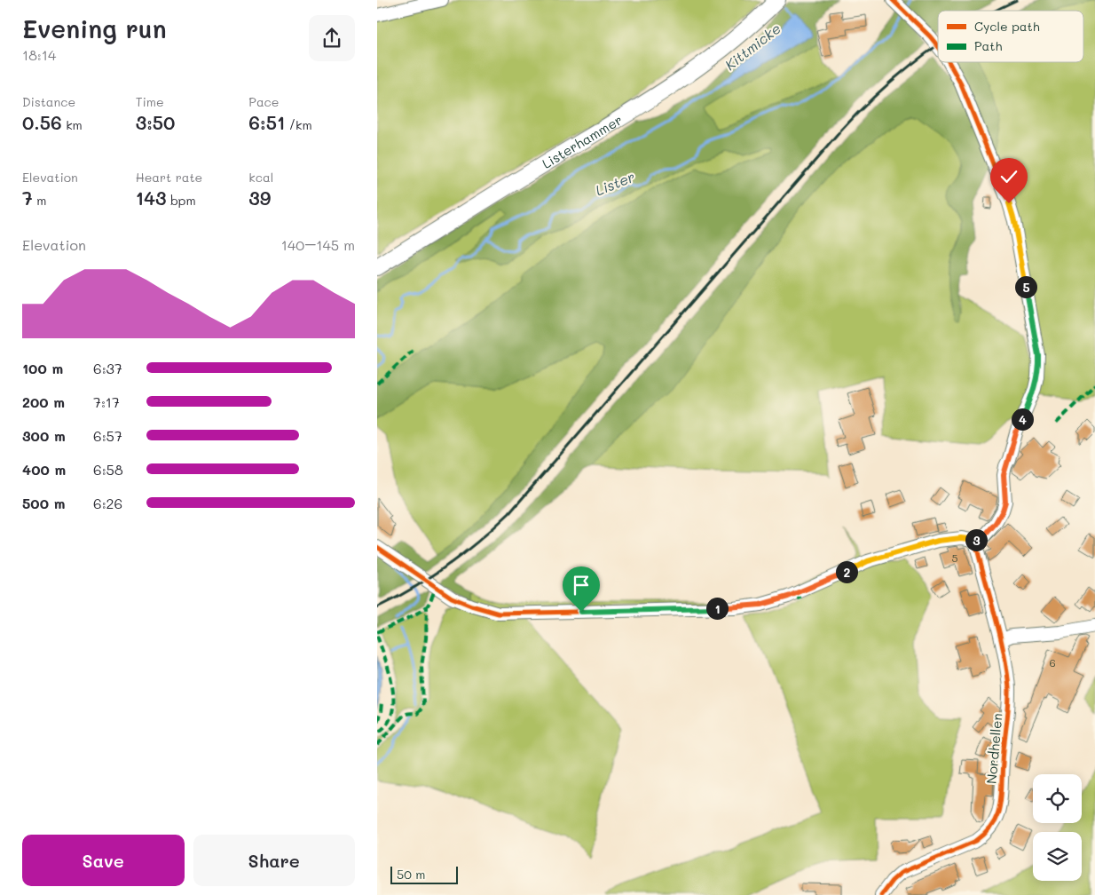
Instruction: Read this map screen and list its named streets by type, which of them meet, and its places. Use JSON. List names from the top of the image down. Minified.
{"streets":{"main road":["Listerhammer"],"street":["Nordhellen"]},"water":["Kittmicke","Lister"],"house_numbers":["5","6"],"legend":["Cycle path","Path"],"scale_bar":"50 m","page":{"heading":["Evening run","18:14"],"stats":[["Distance","0.56 km"],["Time","3:50"],["Pace","6:51 /km"],["Elevation","7 m"],["Heart rate","143 bpm"],["kcal","39"]],"chart":["Elevation","140–145 m"],"pins":["5","4","3","2","1"],"list":[{"name":"100 m","note":"6:37"},{"name":"200 m","note":"7:17"},{"name":"300 m","note":"6:57"},{"name":"400 m","note":"6:58"},{"name":"500 m","note":"6:26"}],"buttons":["Save","Share"],"scale":"50 m"}}
